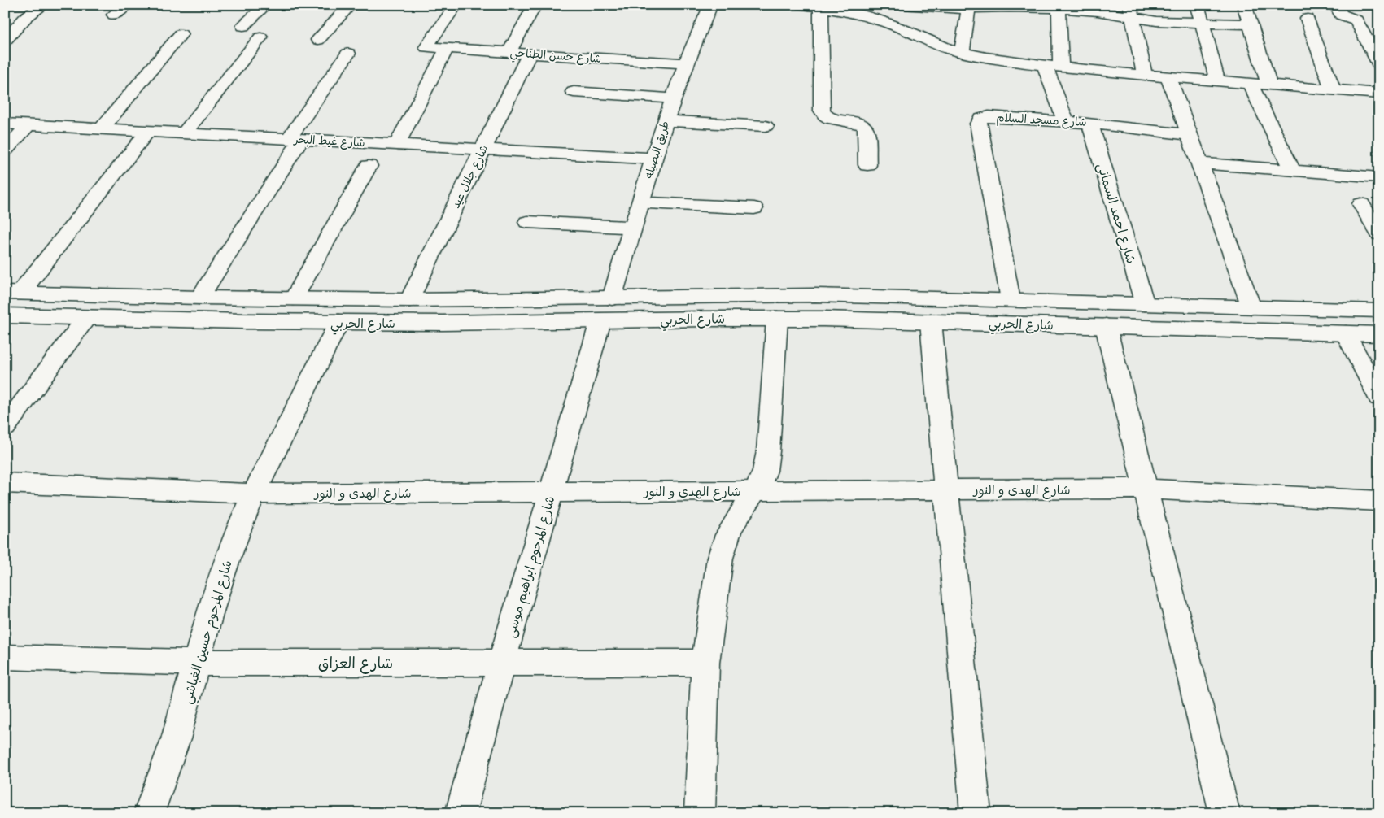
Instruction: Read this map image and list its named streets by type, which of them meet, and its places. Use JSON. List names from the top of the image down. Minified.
{"streets":{"street":["شارع حسن الطناحي","شارع مسجد السلام","شارع غيط البحر","طريق البصيله","شارع جلال عيد","شارع احمد السمانى","شارع الحربي","شارع الهدى و النور","شارع المرحوم ابراهيم موسى","شارع المرحوم حسين الغباشي","شارع العزاق"]},"crossings":[["شارع حسن الطناحي","طريق البصيله"],["شارع حسن الطناحي","شارع جلال عيد"],["شارع مسجد السلام","شارع احمد السمانى"],["شارع مسجد السلام","شارع الحربي"],["شارع غيط البحر","طريق البصيله"],["شارع غيط البحر","شارع جلال عيد"],["طريق البصيله","شارع الحربي"],["شارع جلال عيد","شارع الحربي"],["شارع احمد السمانى","شارع الحربي"],["شارع الحربي","شارع المرحوم ابراهيم موسى"],["شارع الحربي","شارع المرحوم حسين الغباشي"],["شارع الهدى و النور","شارع المرحوم ابراهيم موسى"],["شارع الهدى و النور","شارع المرحوم حسين الغباشي"],["شارع المرحوم ابراهيم موسى","شارع العزاق"],["شارع المرحوم حسين الغباشي","شارع العزاق"]]}
